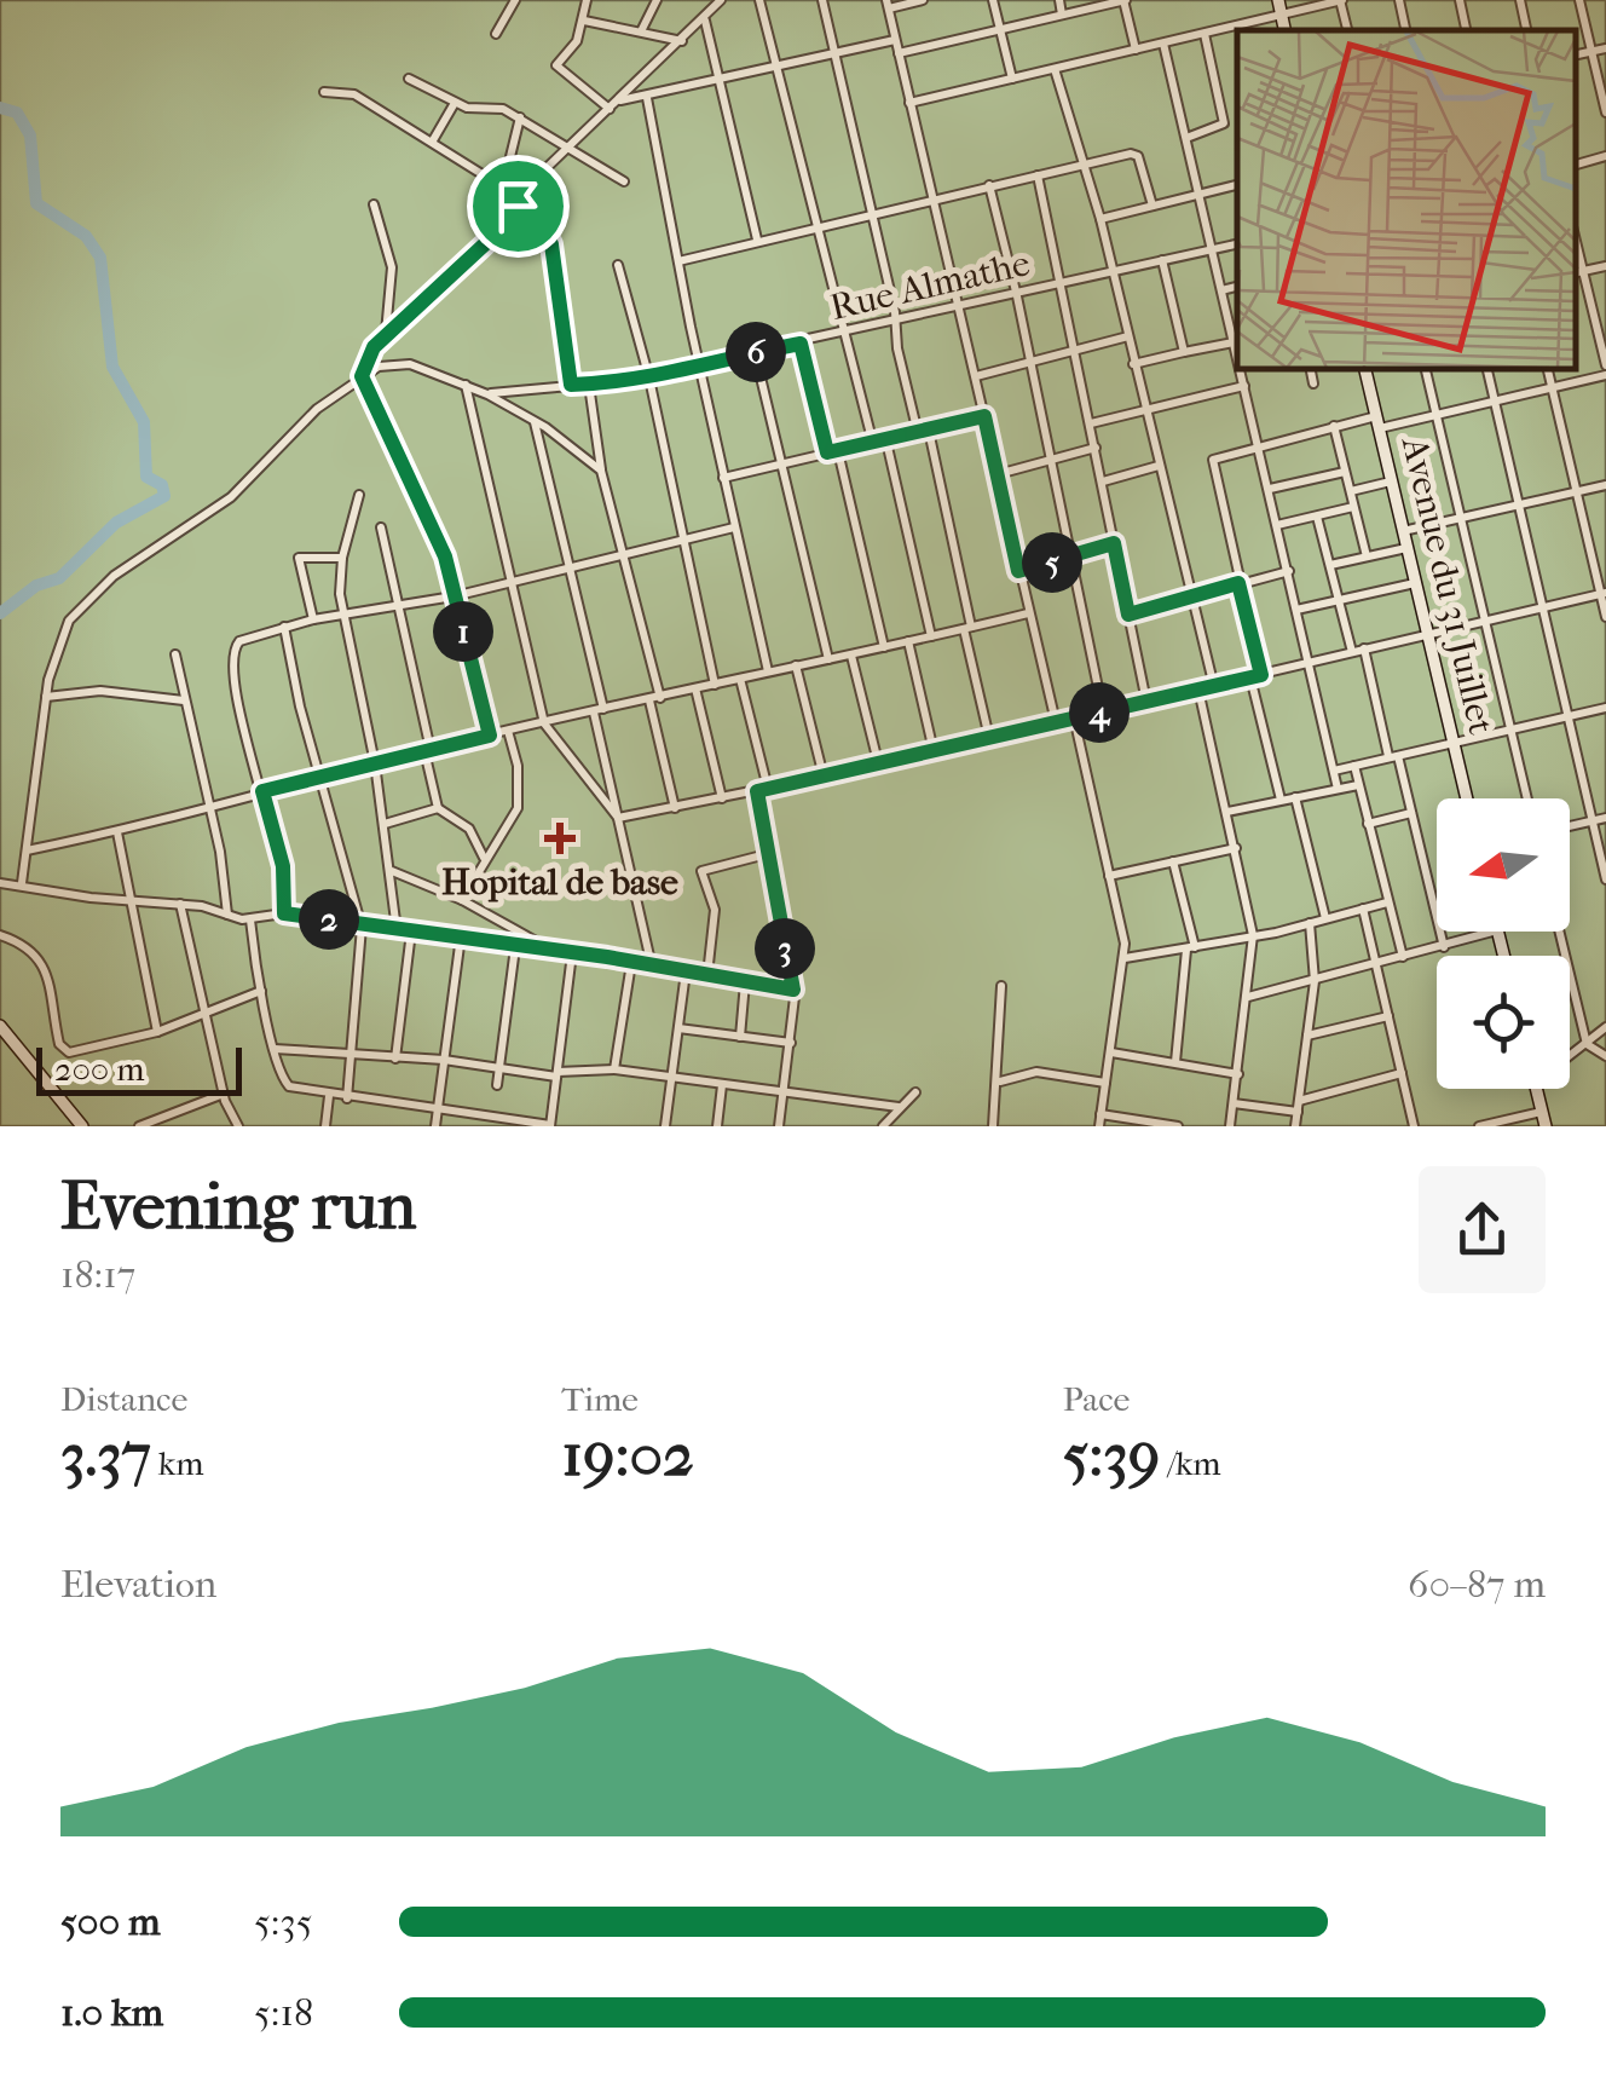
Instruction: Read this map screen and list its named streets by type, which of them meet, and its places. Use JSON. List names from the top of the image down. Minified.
{"streets":{"street":["Rue Almathe","Avenue du 31 Juillet"]},"places":{"health":["Hopital de base"]},"scale_bar":"200 m","north":"left","page":{"pins":["6","5","1","4","2","3"],"scale":"200 m","heading":["Evening run","18:17"],"stats":[["Distance","3.37 km"],["Time","19:02"],["Pace","5:39 /km"]],"chart":["Elevation","60–87 m"],"list":[{"name":"500 m","note":"5:35"},{"name":"1.0 km","note":"5:18"}]}}
